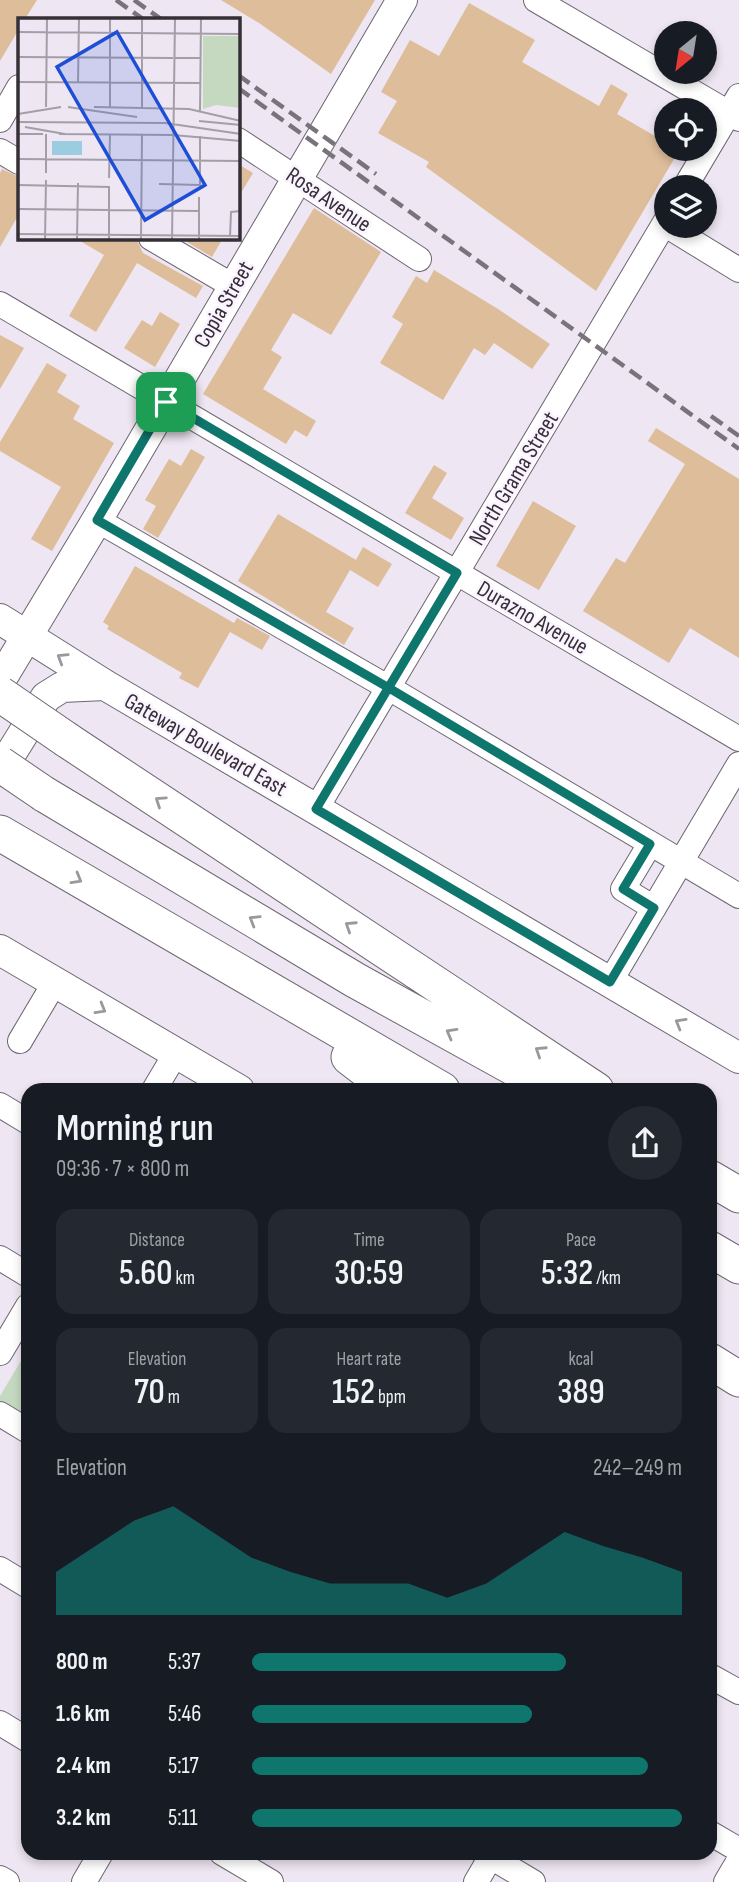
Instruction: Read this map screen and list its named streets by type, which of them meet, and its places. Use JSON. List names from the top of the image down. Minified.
{"streets":{"main road":["Copia Street","Gateway Boulevard East"],"street":["Rosa Avenue","North Grama Street","Durazno Avenue"]},"crossings":[["Rosa Avenue","Copia Street"],["Copia Street","Durazno Avenue"],["Copia Street","Gateway Boulevard East"],["North Grama Street","Durazno Avenue"],["North Grama Street","Gateway Boulevard East"]],"north":"bottom left","page":{"heading":["Morning run","09:36 · 7 × 800 m"],"stats":[["Distance","5.60 km"],["Time","30:59"],["Pace","5:32 /km"],["Elevation","70 m"],["Heart rate","152 bpm"],["kcal","389"]],"chart":["Elevation","242–249 m"],"list":[{"name":"800 m","note":"5:37"},{"name":"1.6 km","note":"5:46"},{"name":"2.4 km","note":"5:17"},{"name":"3.2 km","note":"5:11"}]}}
